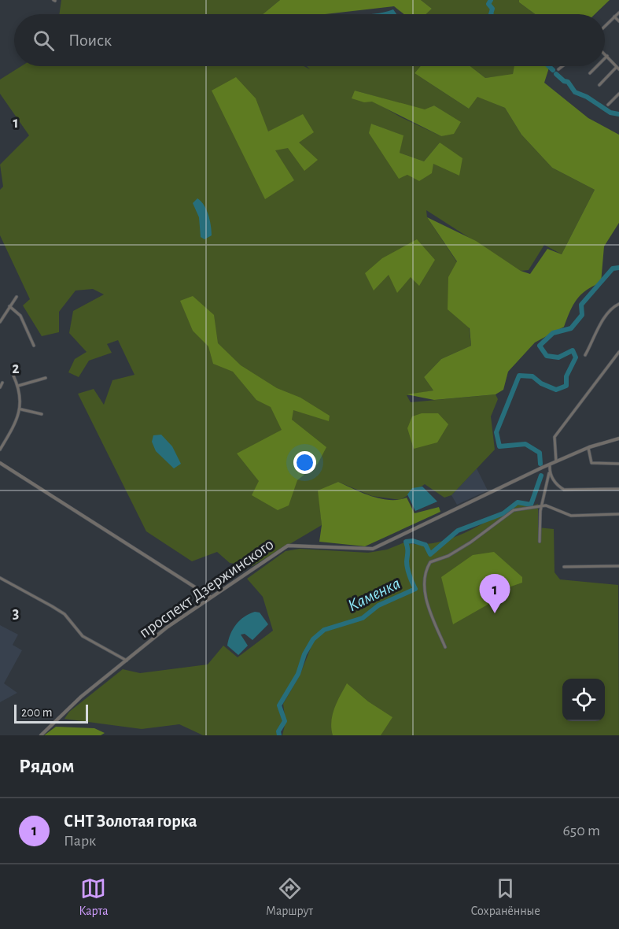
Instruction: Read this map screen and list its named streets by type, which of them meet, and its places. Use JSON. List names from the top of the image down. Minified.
{"streets":{"street":["проспект Дзержинского"]},"water":["Каменка"],"scale_bar":"200 m","page":{"search":"Поиск","pins":"1","scale":"200 m","heading":"Рядом","list":[{"mark":"1","name":"СНТ Золотая горка","note":"Парк","value":"650 m"}],"nav":["Карта","Маршрут","Сохранённые"]},"grid":{"rows":["1","2","3"]}}
